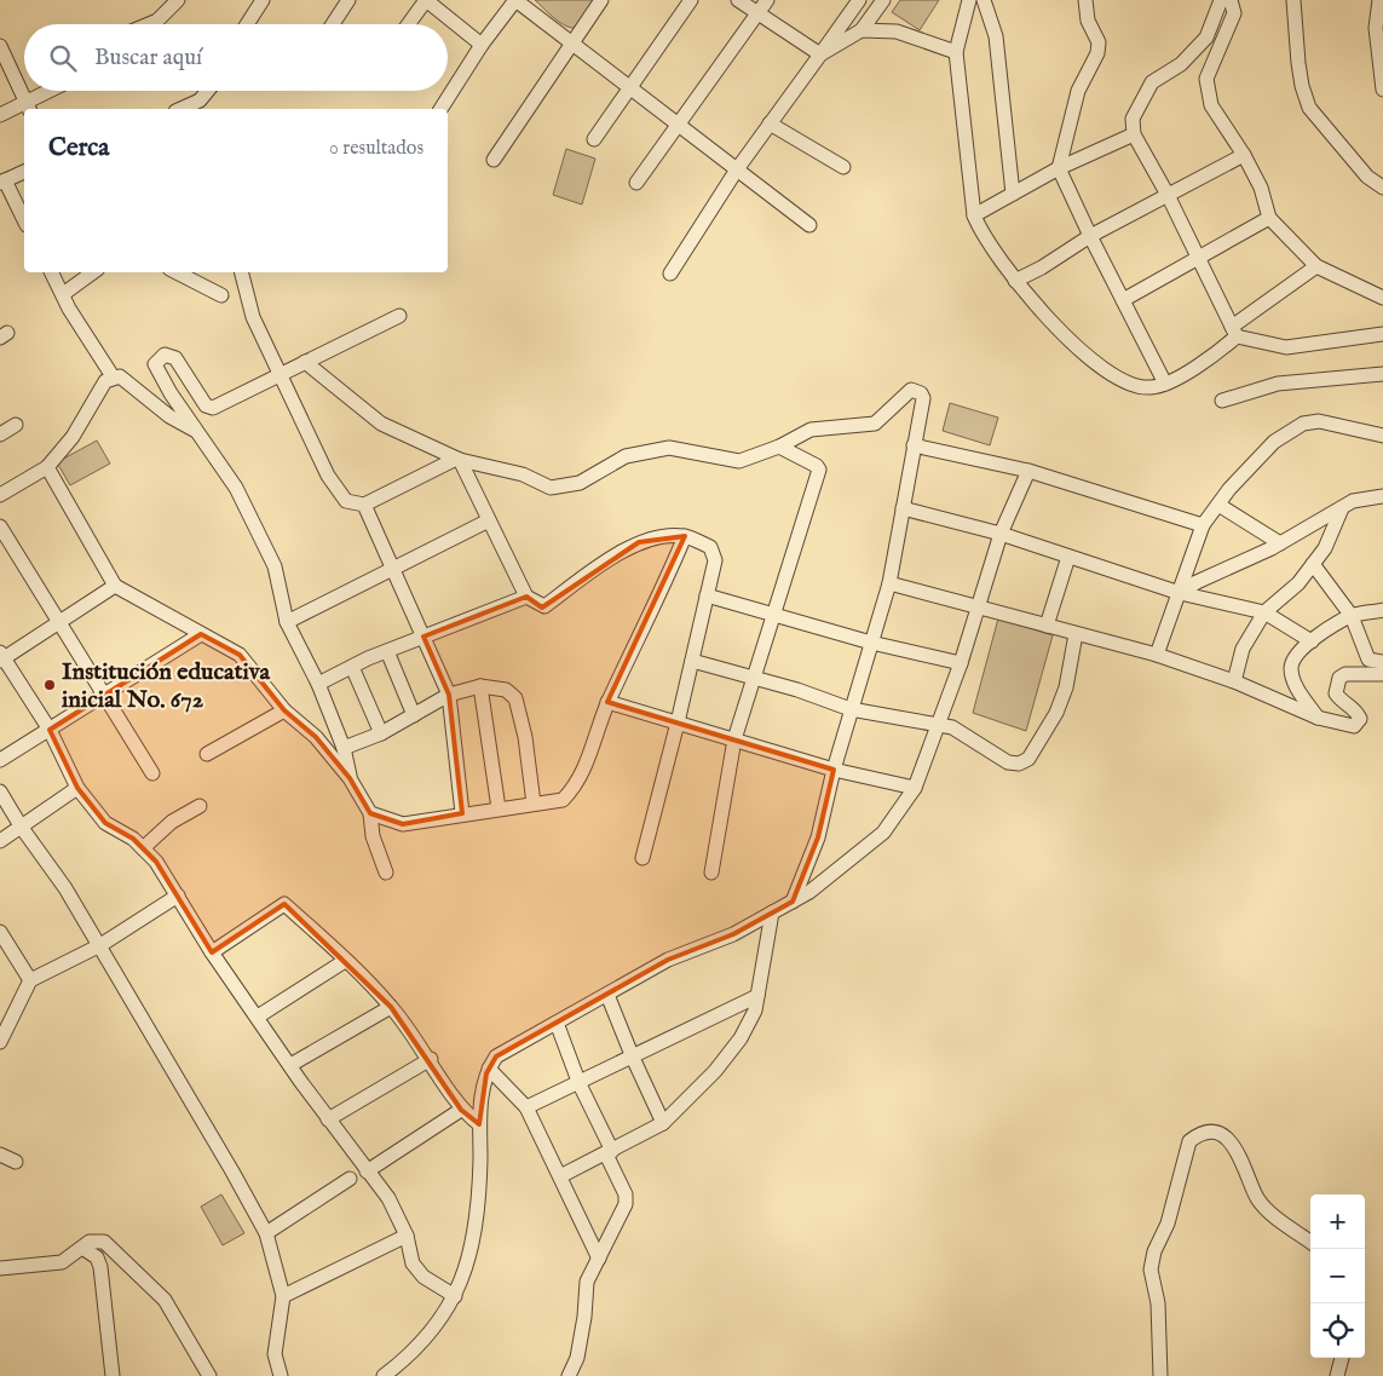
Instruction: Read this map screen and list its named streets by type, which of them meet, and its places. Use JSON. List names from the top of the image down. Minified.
{"places":["Institución educativa inicial No. 672"],"page":{"search":"Buscar aquí","heading":["Cerca","0 resultados"],"map_buttons":["+","−"]}}
